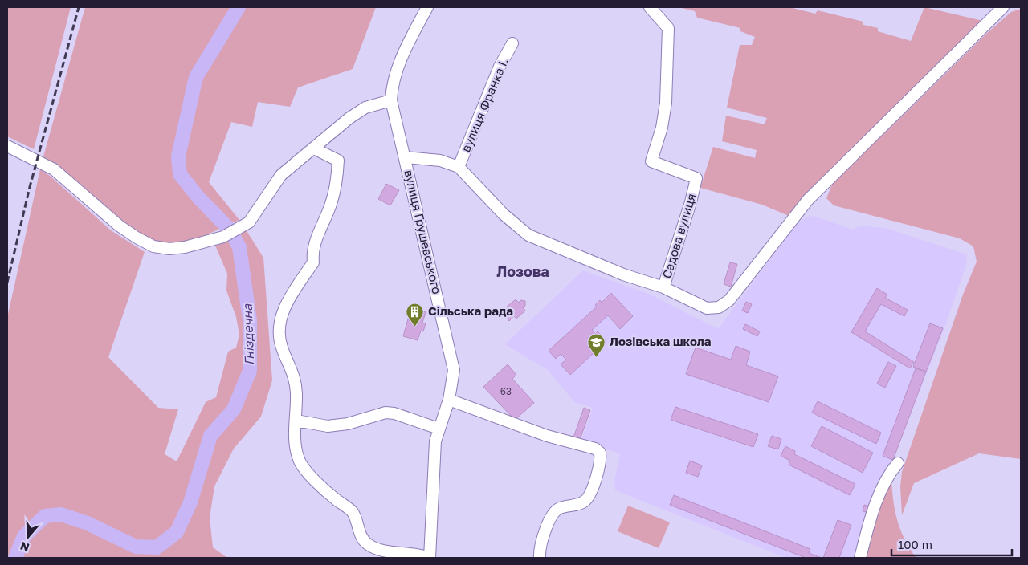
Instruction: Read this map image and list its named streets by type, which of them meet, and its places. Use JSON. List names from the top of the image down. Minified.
{"streets":{"street":["вулиця Франка І.","вулиця Грушевського","Садова вулиця"]},"districts":["Лозова"],"water":["Гніздечна"],"places":{"building":["Сільська рада"],"school or university":["Лозівська школа"]},"house_numbers":["63"],"scale_bar":"100 m","north":"bottom"}
